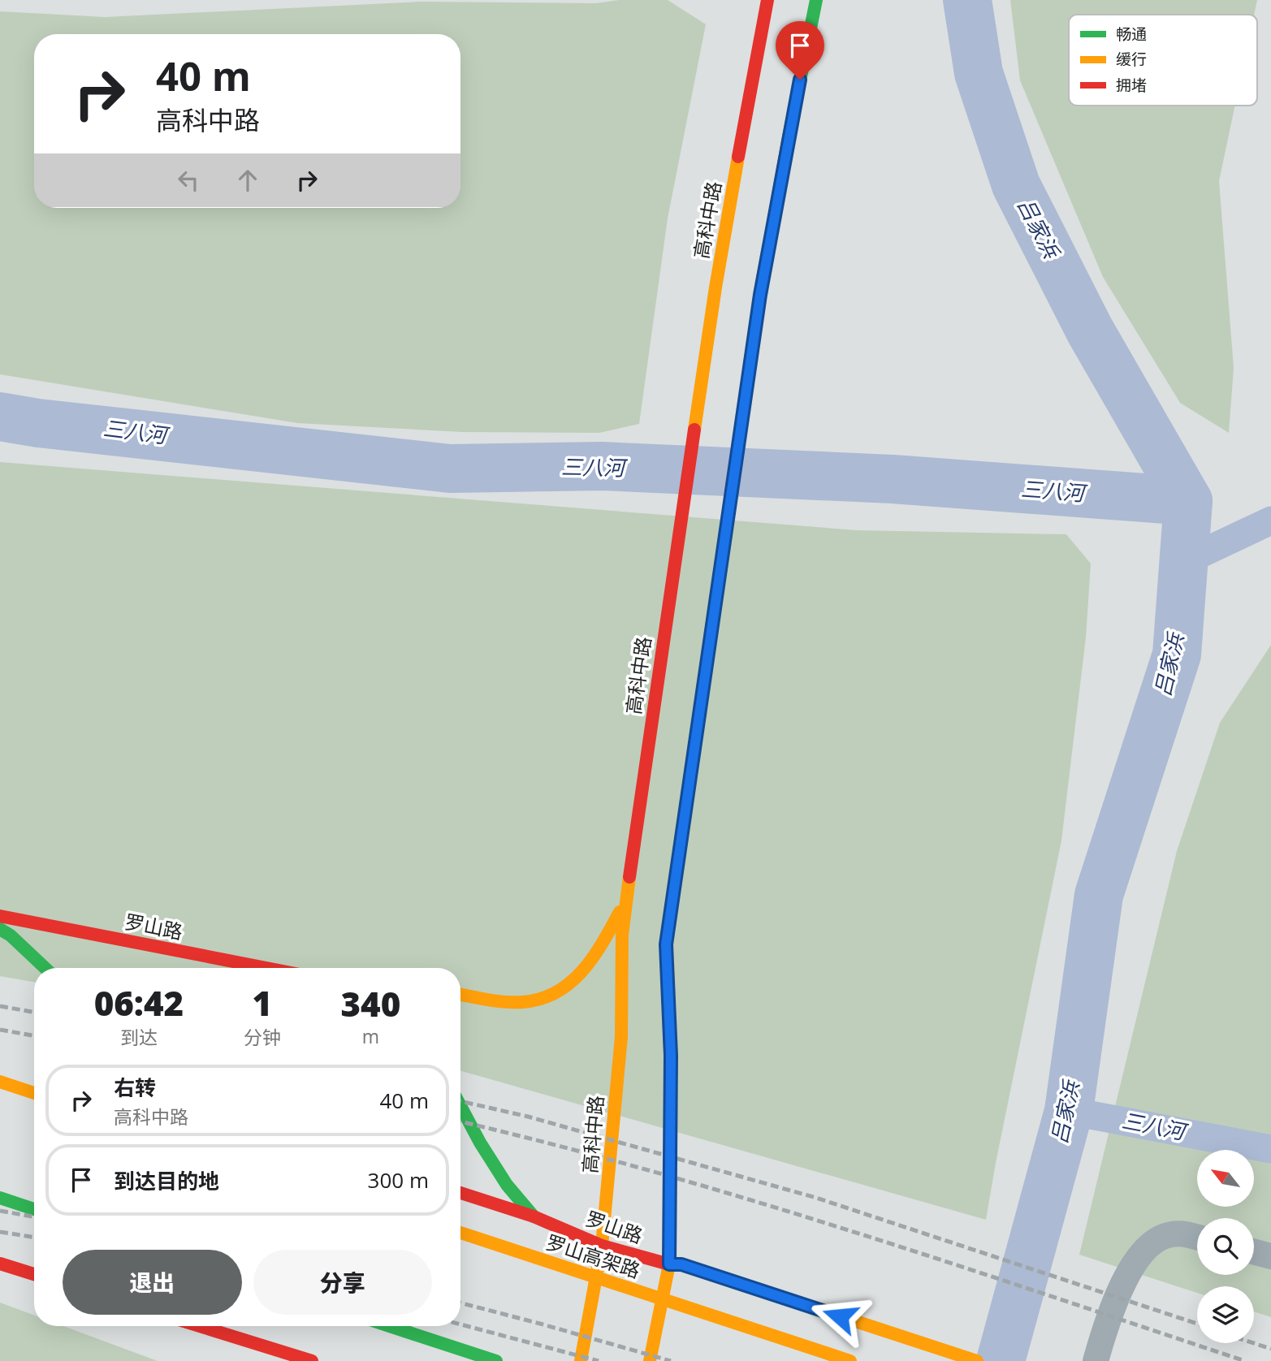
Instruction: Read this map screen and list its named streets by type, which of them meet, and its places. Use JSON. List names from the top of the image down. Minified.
{"streets":{"main road":["高科中路","罗山路","罗山高架路"]},"crossings":[["高科中路","罗山路"]],"water":["吕家浜","三八河"],"legend":["畅通","缓行","拥堵"],"north":"top left","page":{"turn":["40 m","高科中路"],"eta":["06:42","到达","1","分钟","340","m"],"list":[{"name":"右转","note":"高科中路","value":"40 m"},{"name":"到达目的地","value":"300 m"}],"buttons":["退出","分享"]}}
